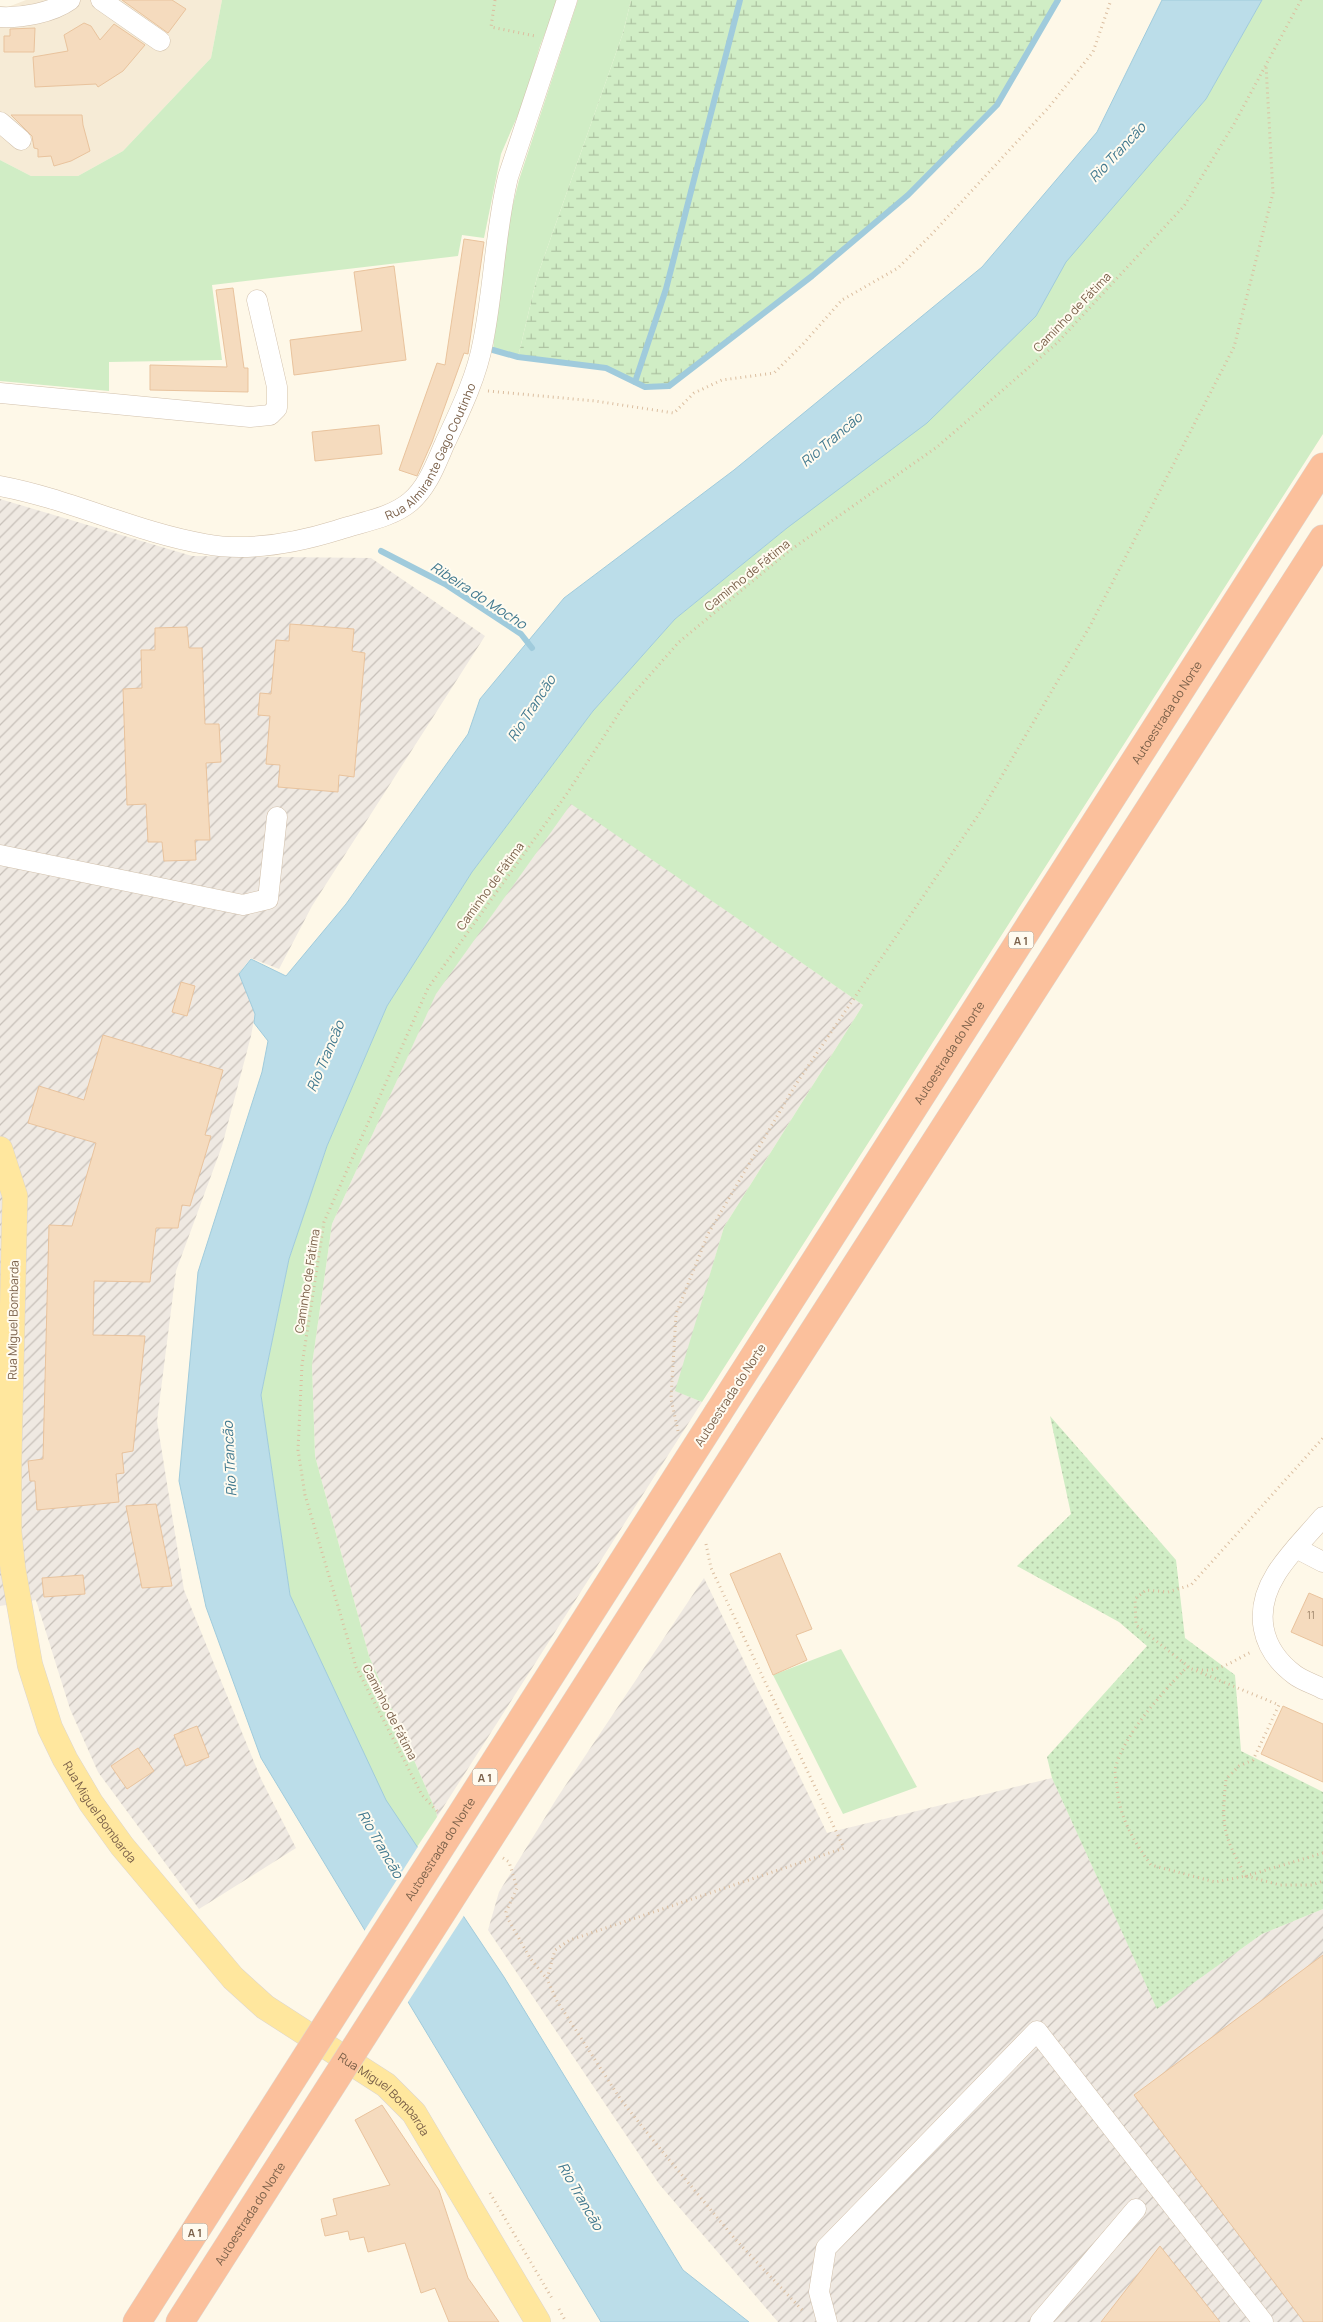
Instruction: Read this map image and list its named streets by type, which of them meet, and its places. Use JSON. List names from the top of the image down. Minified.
{"streets":{"highway":["Autoestrada do Norte","A 1"],"main road":["Rua Miguel Bombarda"],"street":["Rua Almirante Gago Coutinho"],"path":["Caminho de Fátima"]},"water":["Rio Trancão","Ribeira do Mocho"],"house_numbers":["11"]}
